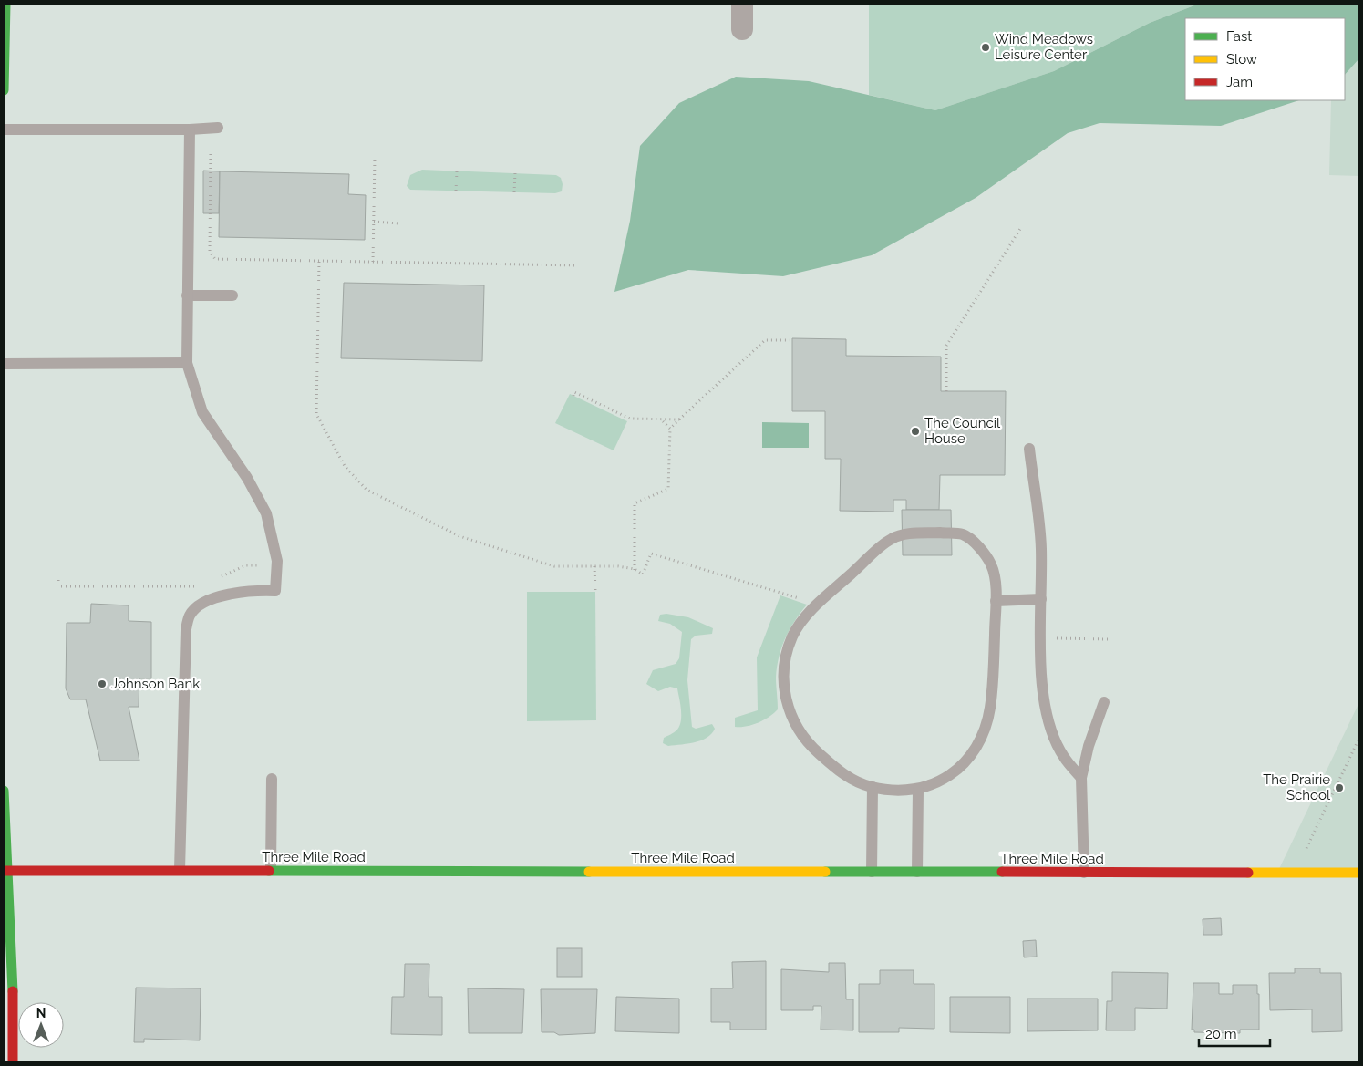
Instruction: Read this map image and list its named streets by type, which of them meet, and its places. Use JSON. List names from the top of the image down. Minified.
{"streets":{"street":["Three Mile Road"]},"places":["Wind Meadows Leisure Center","The Council House","Johnson Bank","The Prairie School"],"legend":["Fast","Slow","Jam"],"scale_bar":"20 m","north":"top"}
